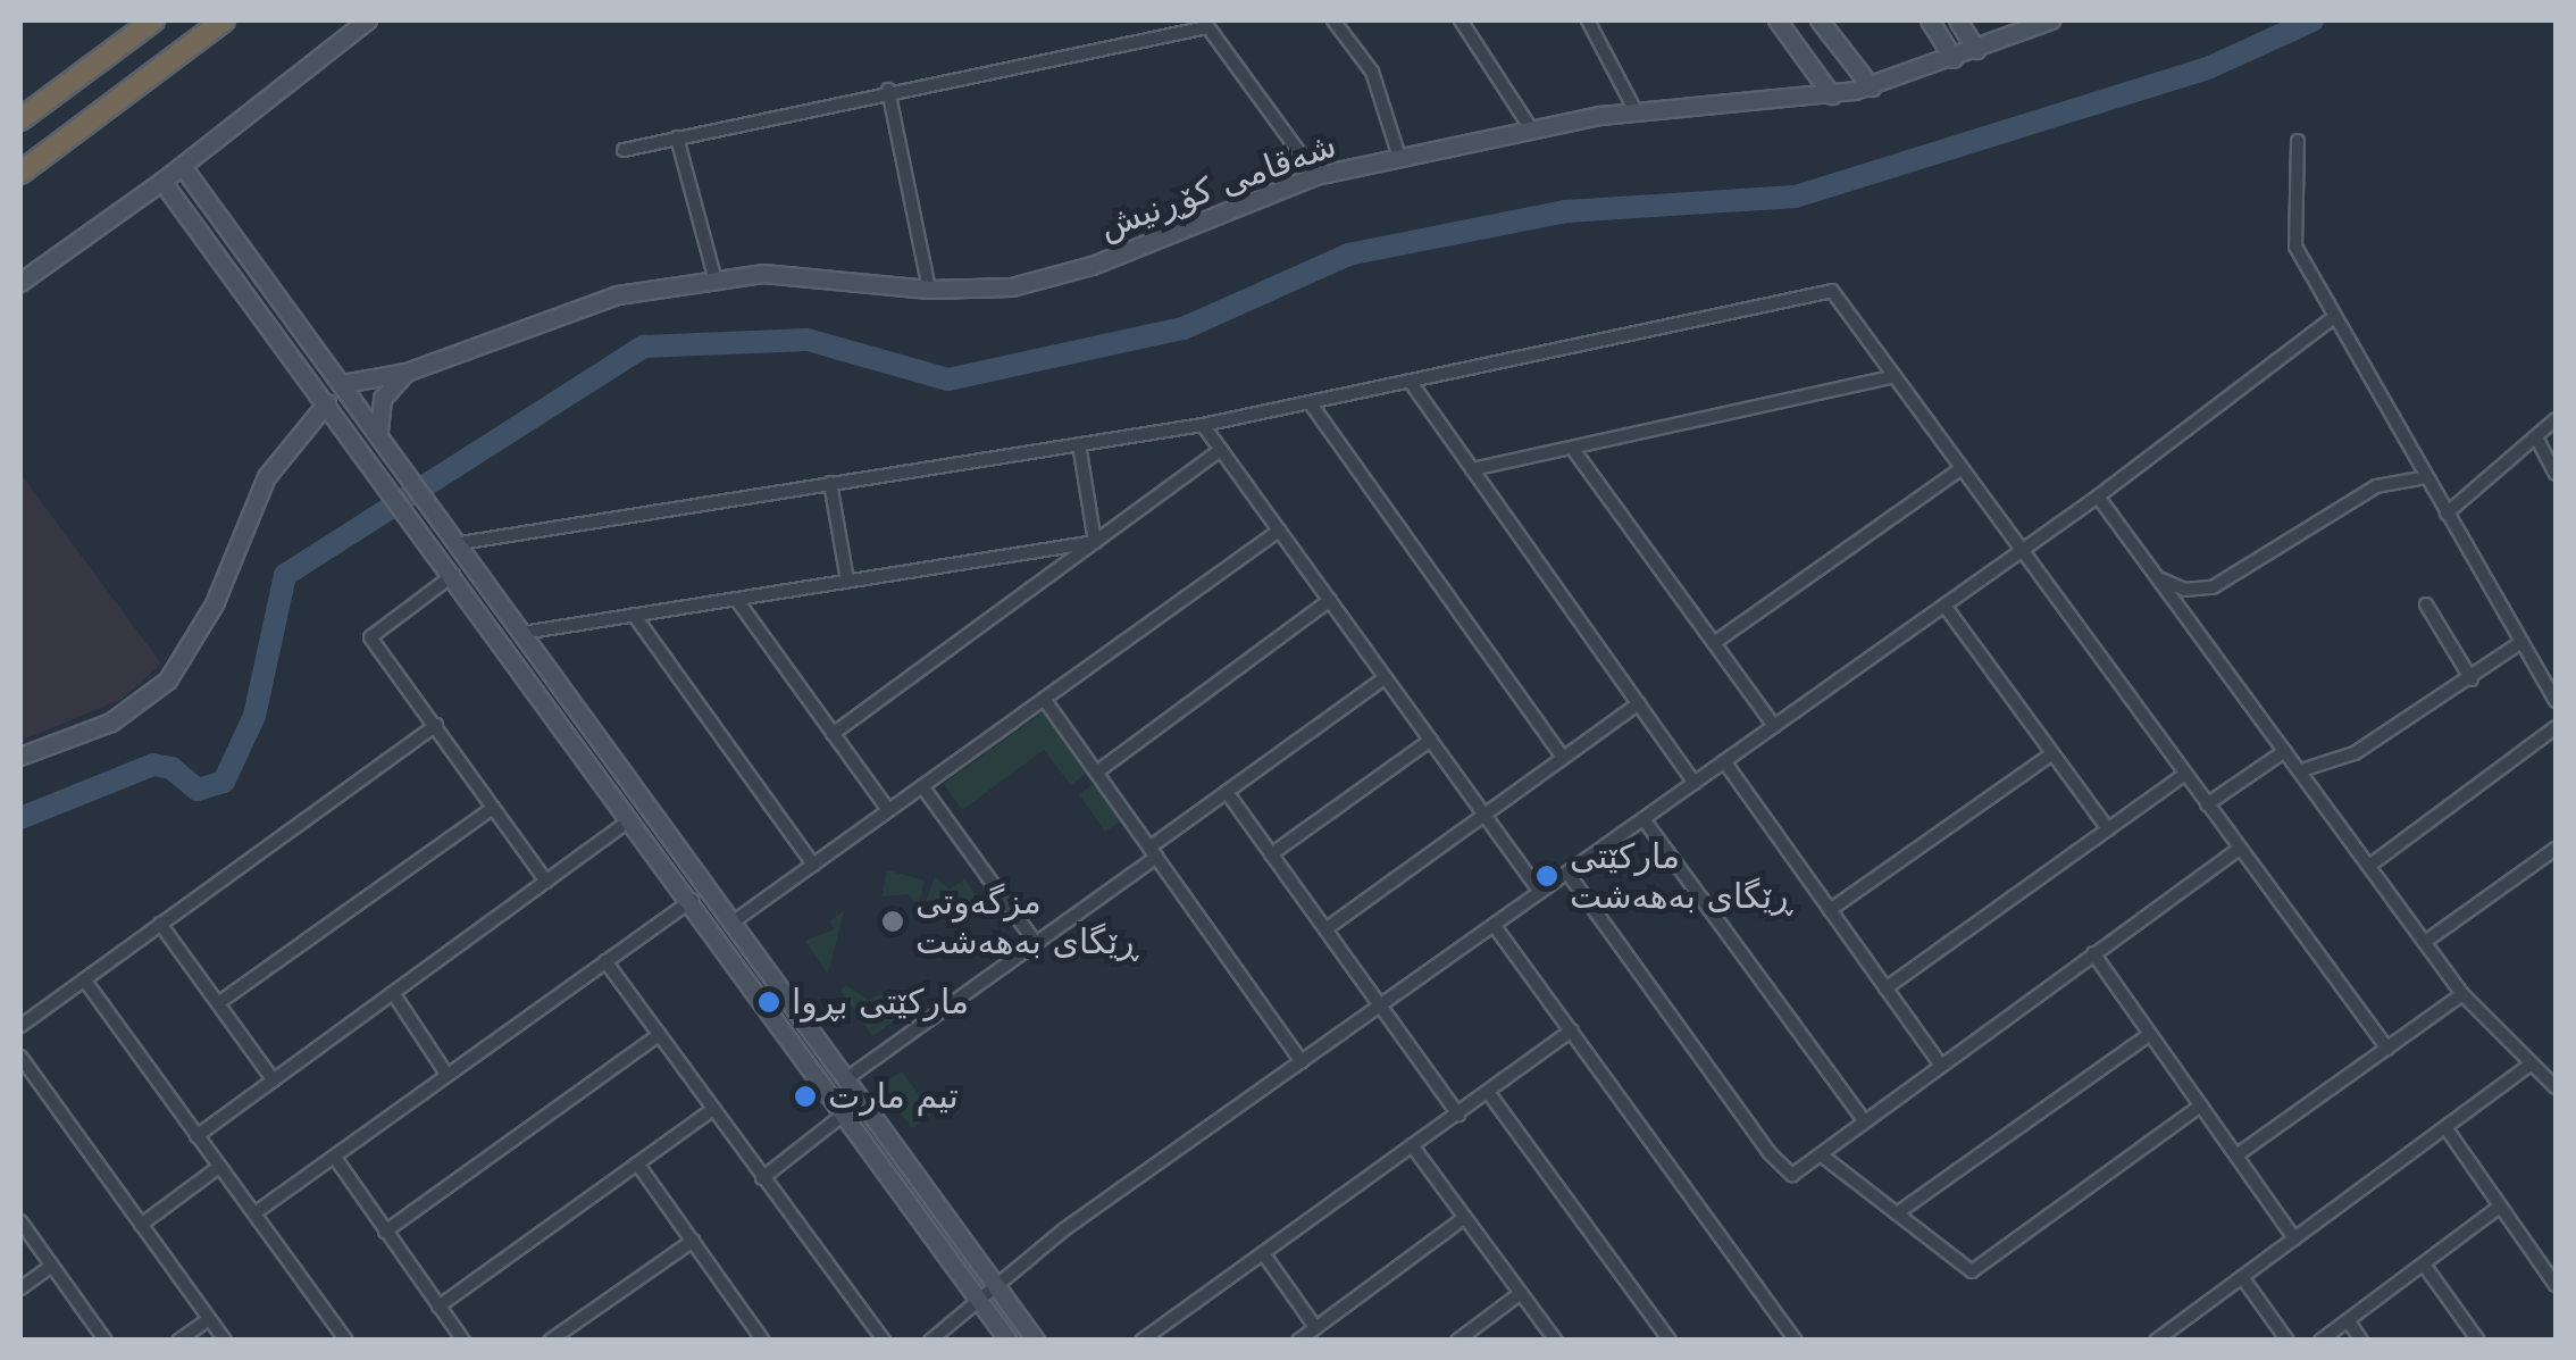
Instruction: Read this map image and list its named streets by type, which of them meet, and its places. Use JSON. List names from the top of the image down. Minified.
{"streets":{"main road":["شەقامی کۆڕنیش"]},"places":["مارکێتی ڕێگای بەهەشت","مزگەوتی ڕێگای بەھەشت","مارکێتی بڕوا","تیم مارت"]}
